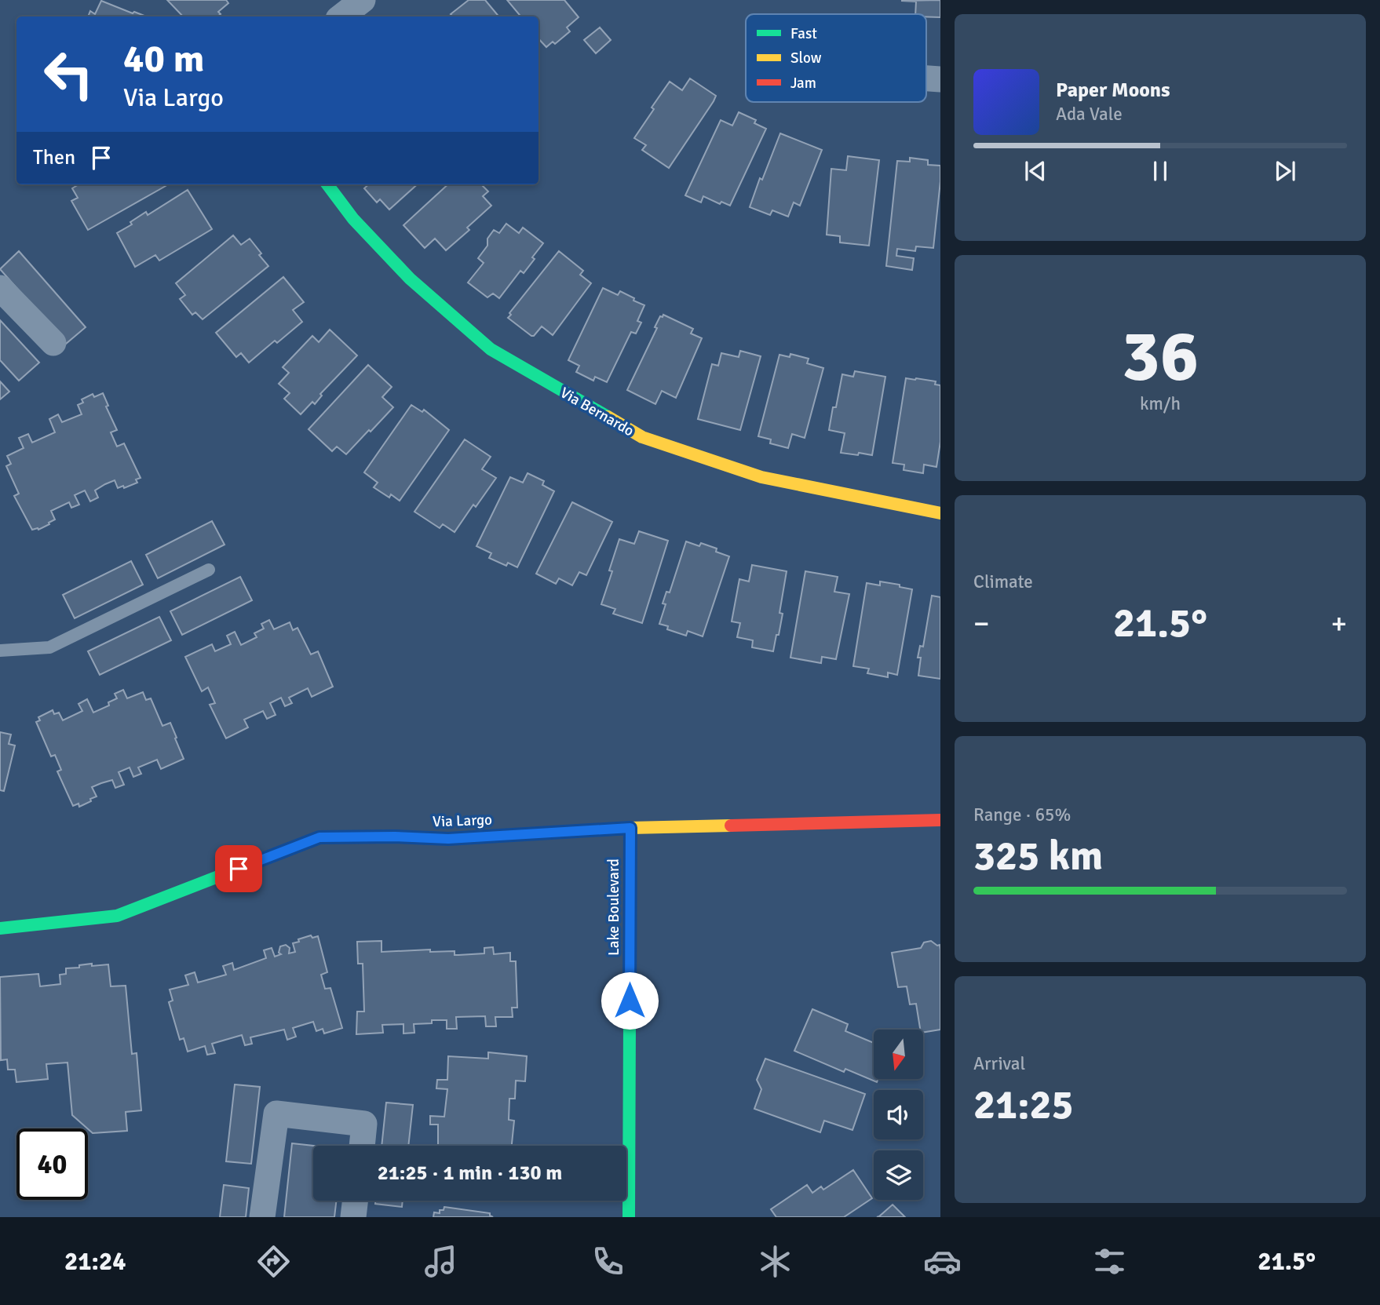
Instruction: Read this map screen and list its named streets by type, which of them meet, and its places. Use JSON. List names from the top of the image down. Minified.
{"streets":{"street":["Via Bernardo","Via Largo","Lake Boulevard"]},"crossings":[["Via Largo","Lake Boulevard"]],"legend":["Fast","Slow","Jam"],"north":"bottom","page":{"turn":["40 m","Via Largo"],"song":["Paper Moons","Ada Vale"],"then":"Then","tile":[["36","km/h"],"Climate",["Range · 65%","325 km"],["Arrival","21:25"]],"heat":["−","21.5°","+"],"limit":"40","trip":"21:25 · 1 min · 130 m","tabs":["21:24","21.5°"]}}
